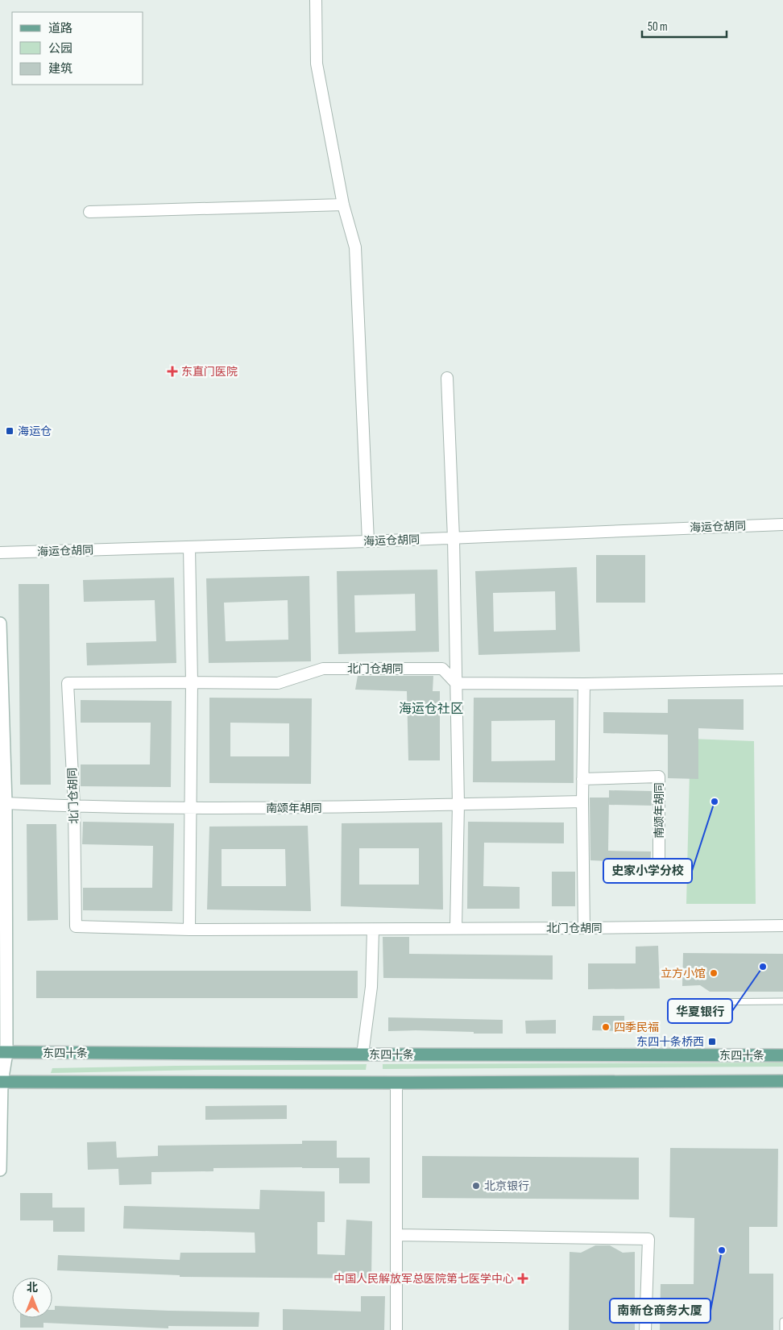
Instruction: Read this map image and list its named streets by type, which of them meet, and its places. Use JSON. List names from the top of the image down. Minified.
{"streets":{"main road":["东四十条"],"street":["海运仓胡同","北门仓胡同","南颂年胡同"]},"crossings":[["北门仓胡同","南颂年胡同"]],"districts":["海运仓社区"],"places":{"health":["东直门医院","中国人民解放军总医院第七医学中心"],"transit":["海运仓","东四十条桥西"],"other":["史家小学分校","华夏银行","立方小馆","四季民福","北京银行","南新仓商务大厦"]},"legend":["道路","公园","建筑"],"scale_bar":"50 m","north":"top"}
